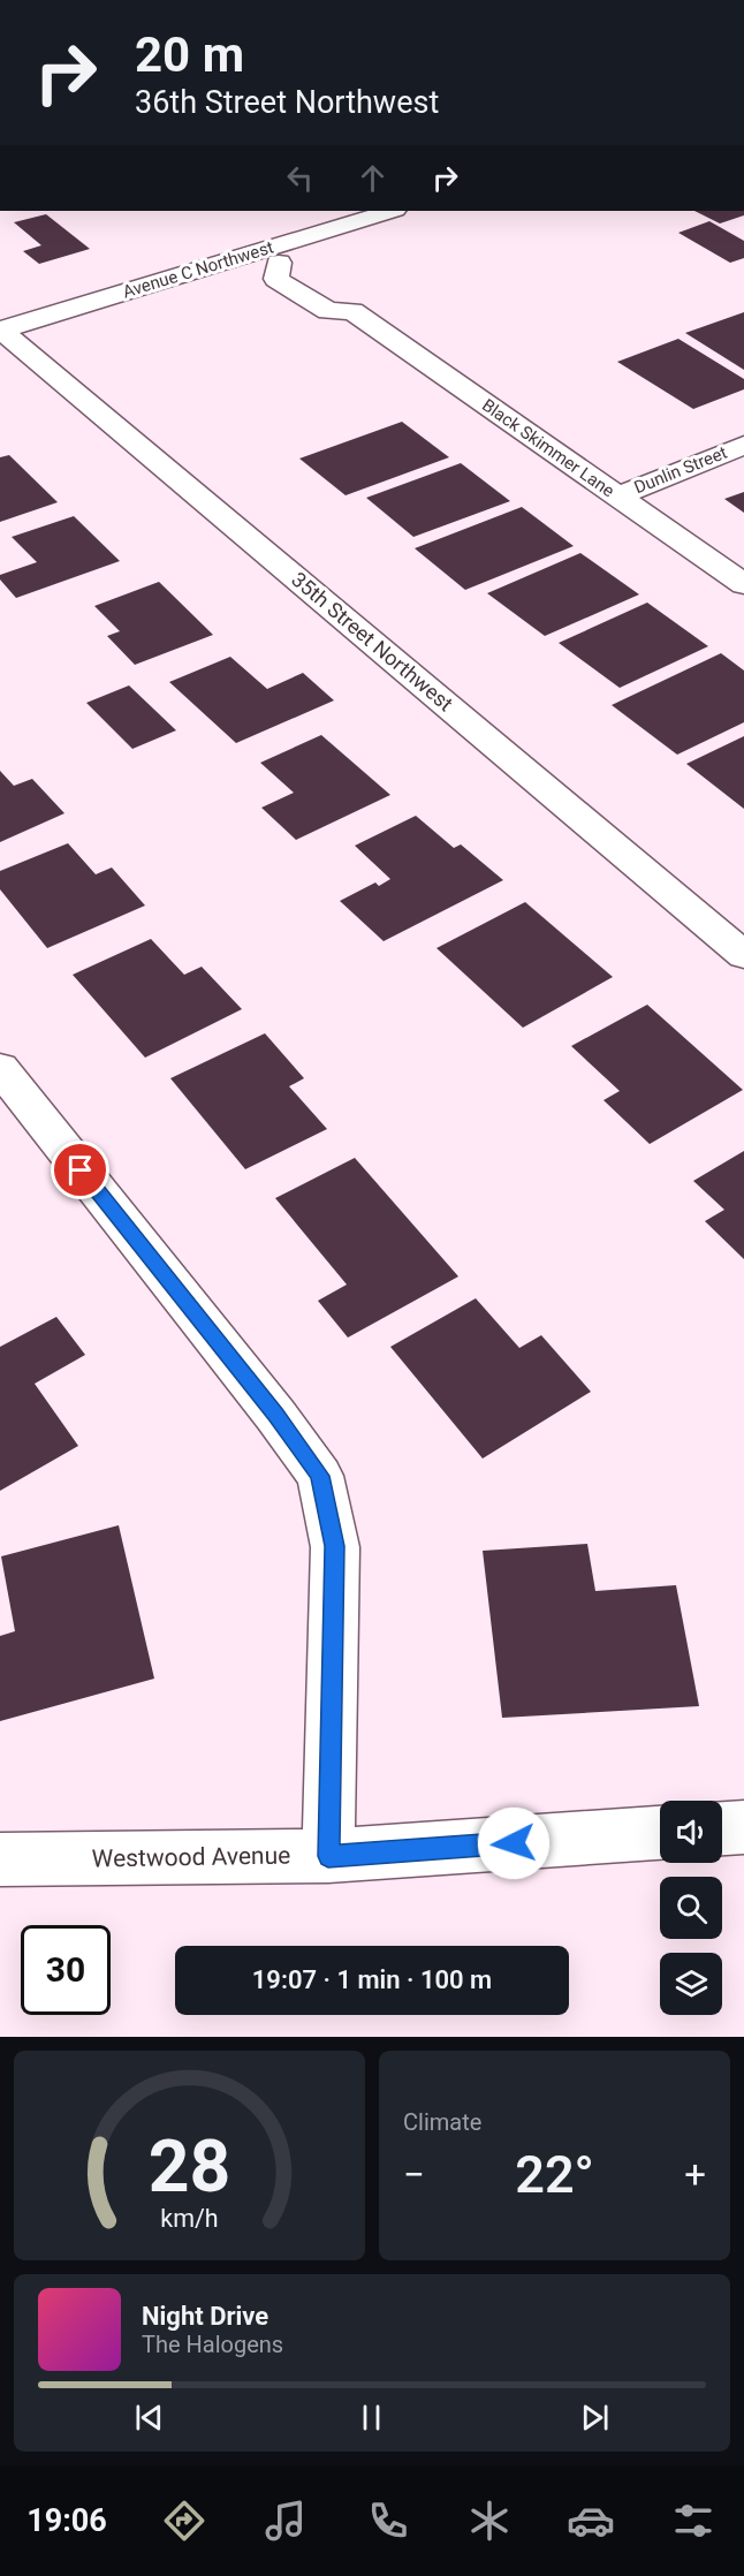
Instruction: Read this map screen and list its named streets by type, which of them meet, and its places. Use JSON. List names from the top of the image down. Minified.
{"streets":{"street":["Avenue C Northwest","Black Skimmer Lane","Dunlin Street","35th Street Northwest","Westwood Avenue"]},"crossings":[["Avenue C Northwest","Black Skimmer Lane"],["Avenue C Northwest","35th Street Northwest"],["Black Skimmer Lane","Dunlin Street"]],"page":{"turn":["20 m","36th Street Northwest"],"limit":"30","trip":"19:07 · 1 min · 100 m","tile":"Climate","heat":["−","22°","+"],"song":["Night Drive","The Halogens"],"tabs":"19:06","gauge":["28","km/h"]}}
